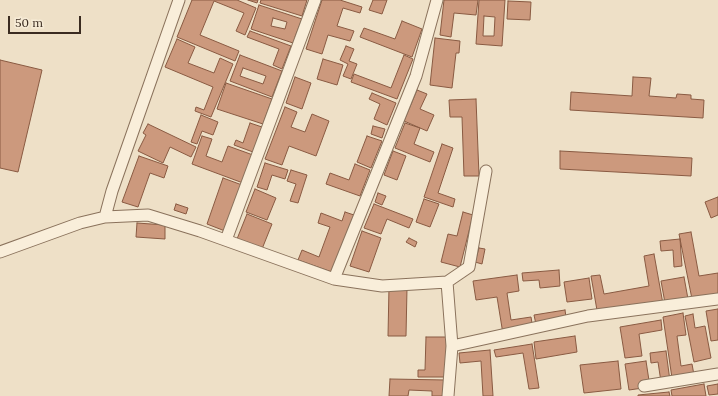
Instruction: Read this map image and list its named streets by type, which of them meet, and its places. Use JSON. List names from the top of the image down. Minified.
{"scale_bar":"50 m"}
